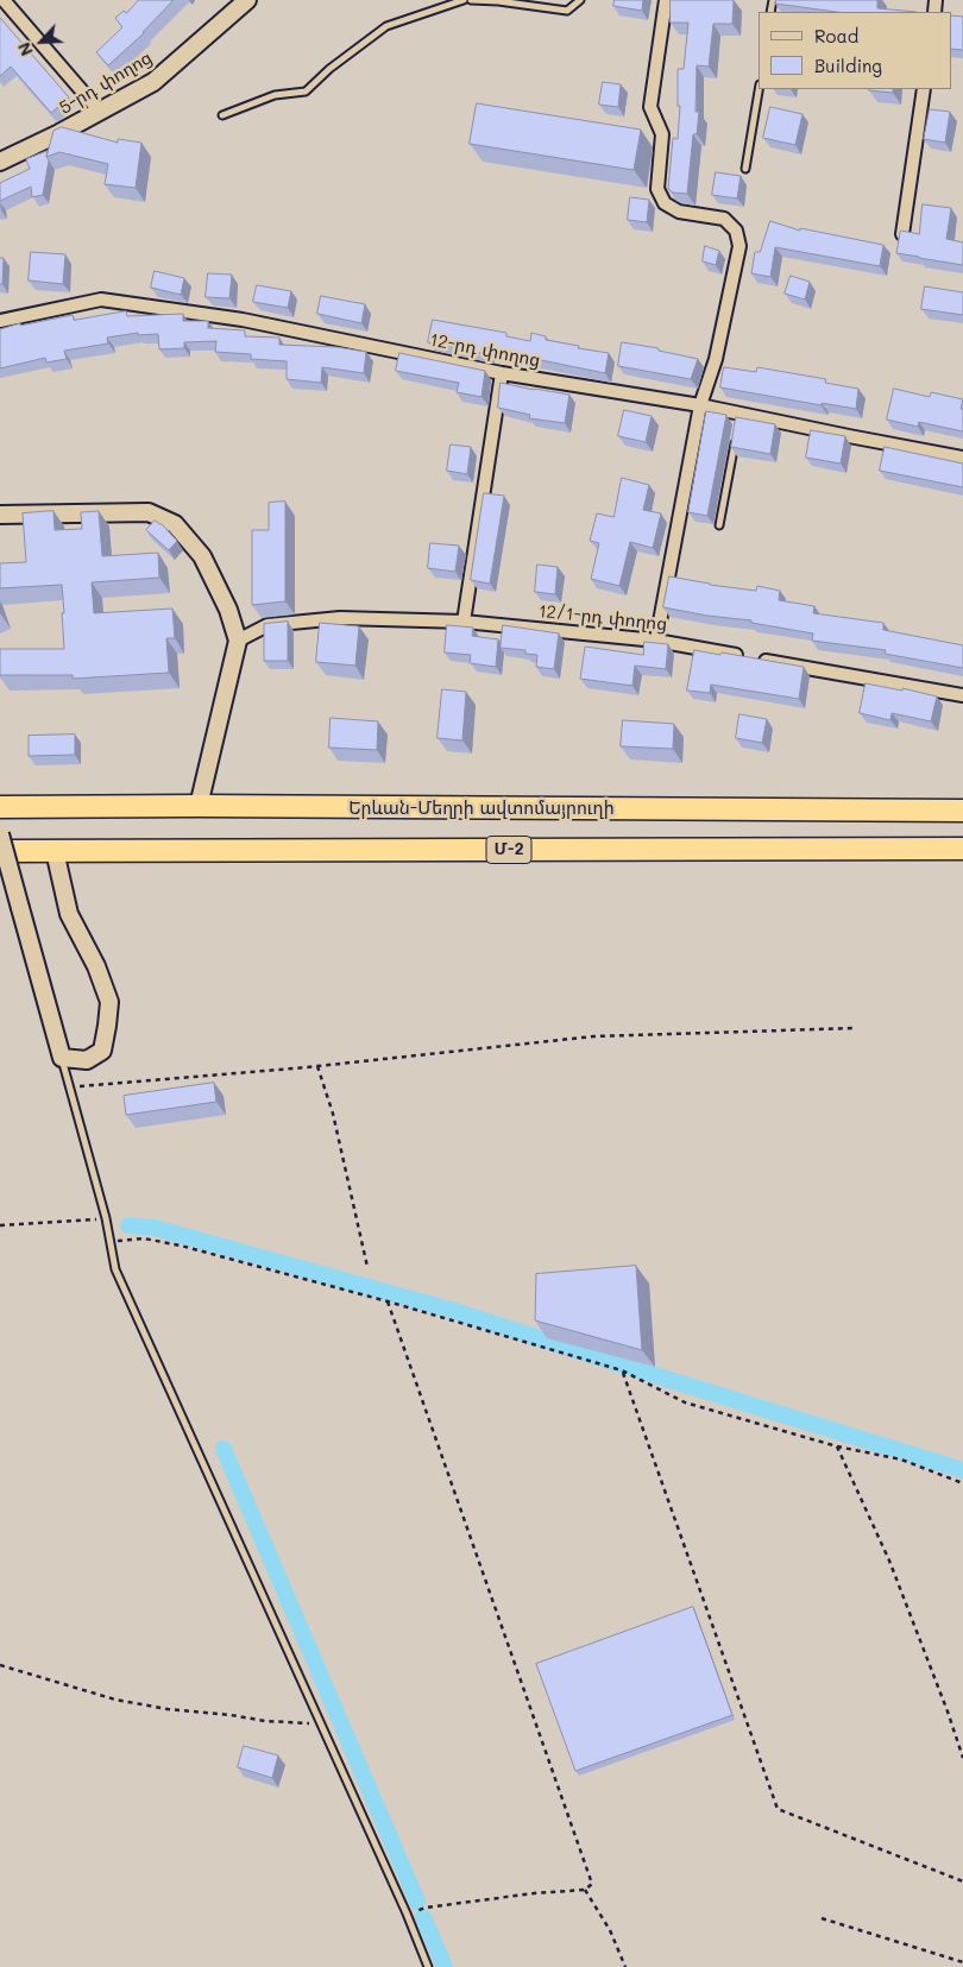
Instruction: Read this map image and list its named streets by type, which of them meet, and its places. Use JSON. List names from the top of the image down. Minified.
{"streets":{"highway":["Երևան-Մեղրի ավտոմայրուղի","Մ-2"],"street":["5-րդ փողոց","12-րդ փողոց","12/1-րդ փողոց"]},"legend":["Road","Building"],"north":"bottom left"}
